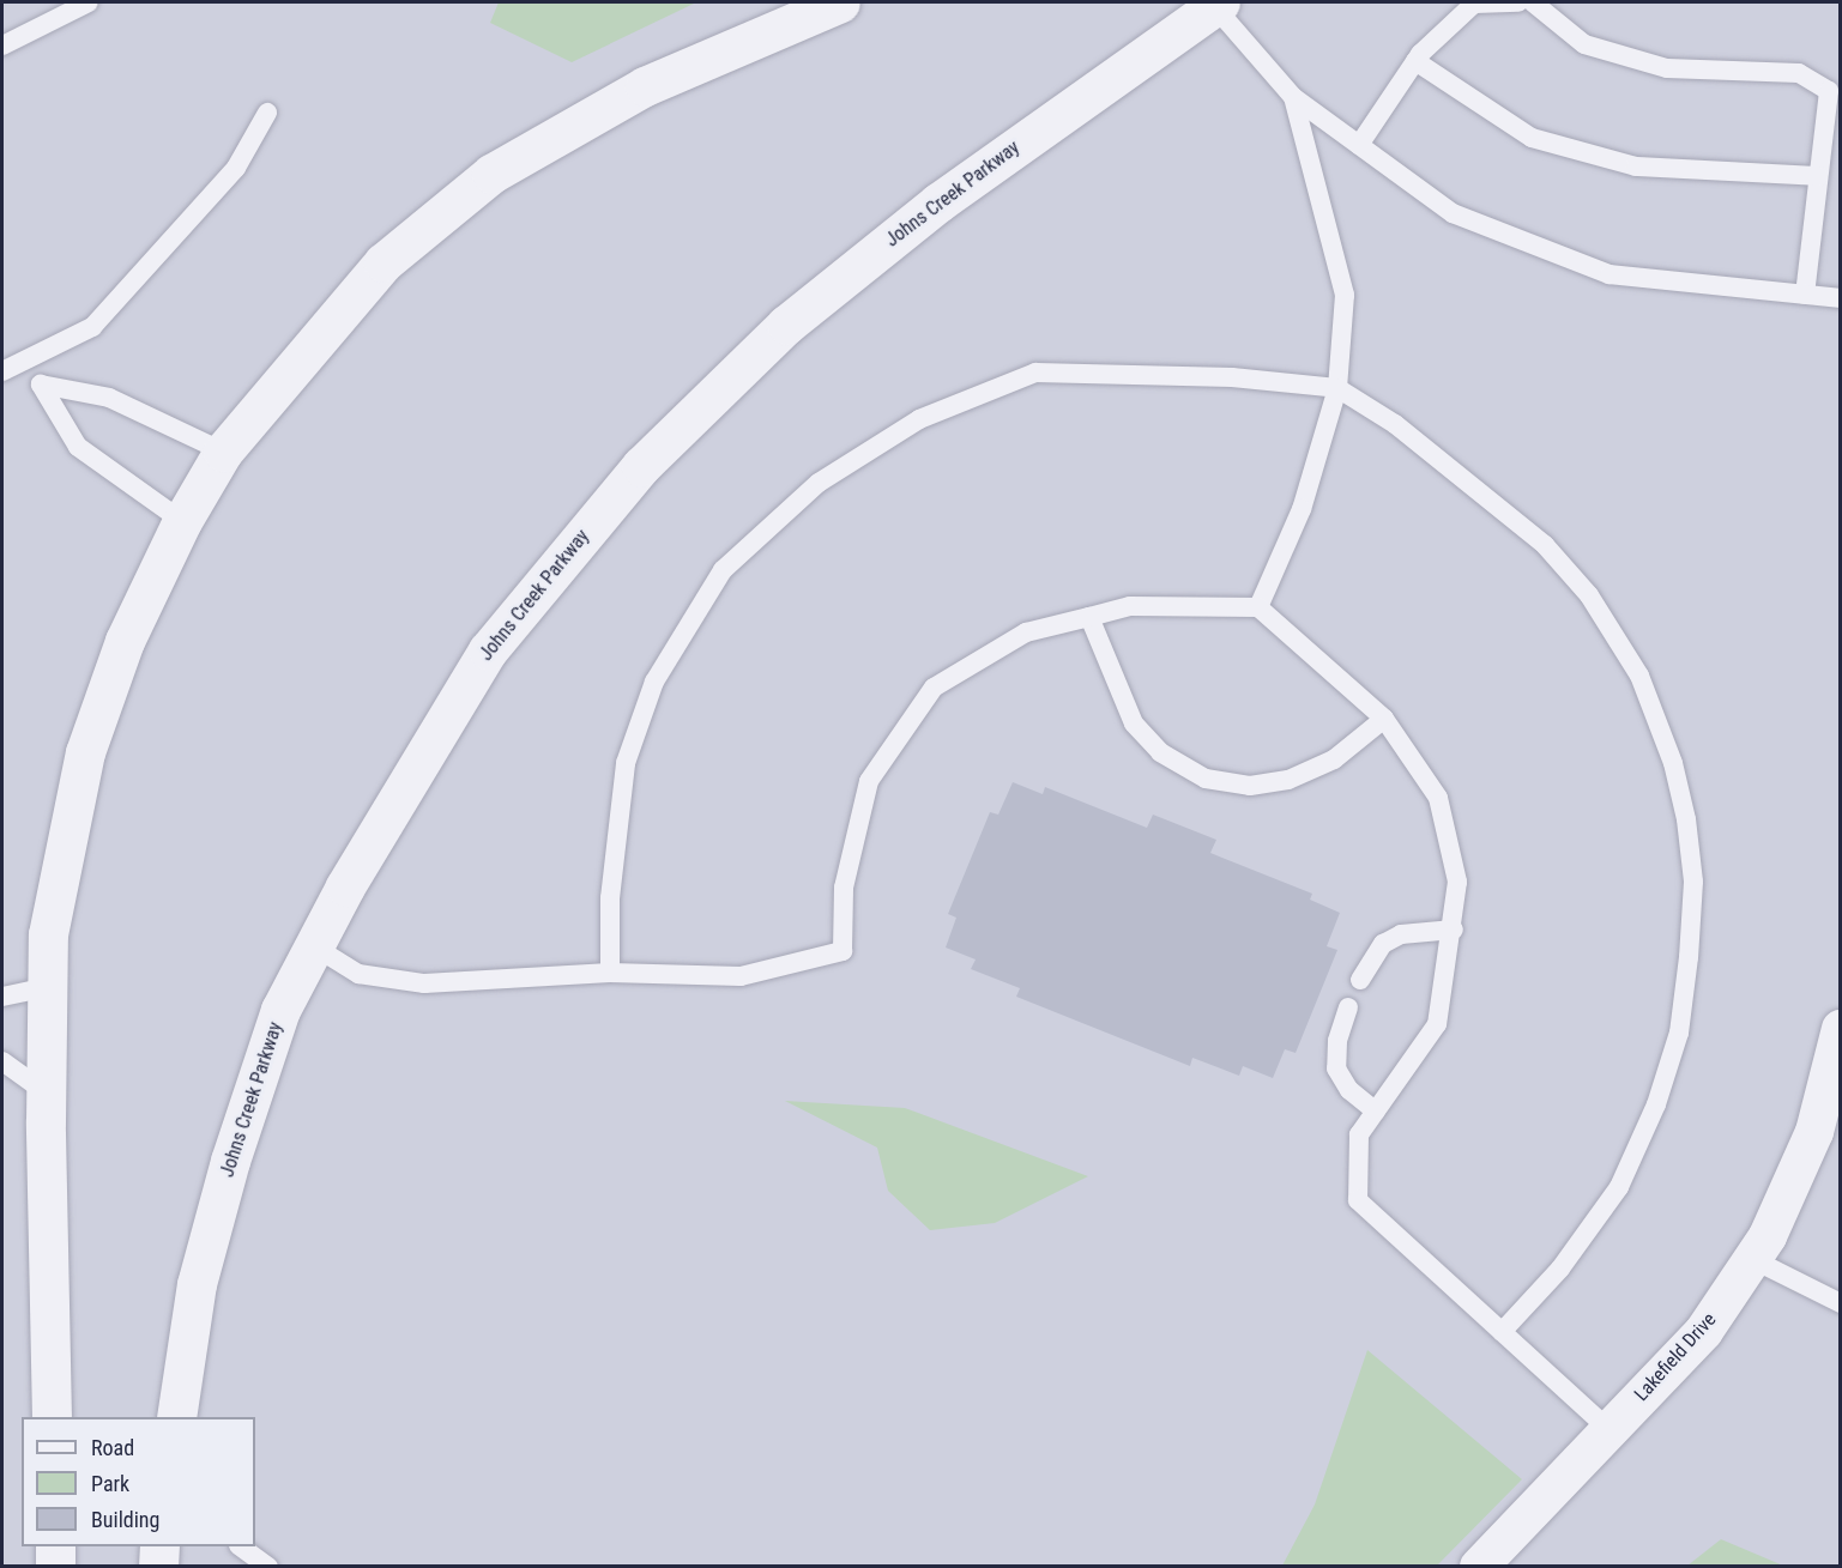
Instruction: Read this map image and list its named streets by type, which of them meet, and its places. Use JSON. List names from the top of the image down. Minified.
{"streets":{"street":["Johns Creek Parkway","Lakefield Drive"]},"legend":["Road","Park","Building"]}
